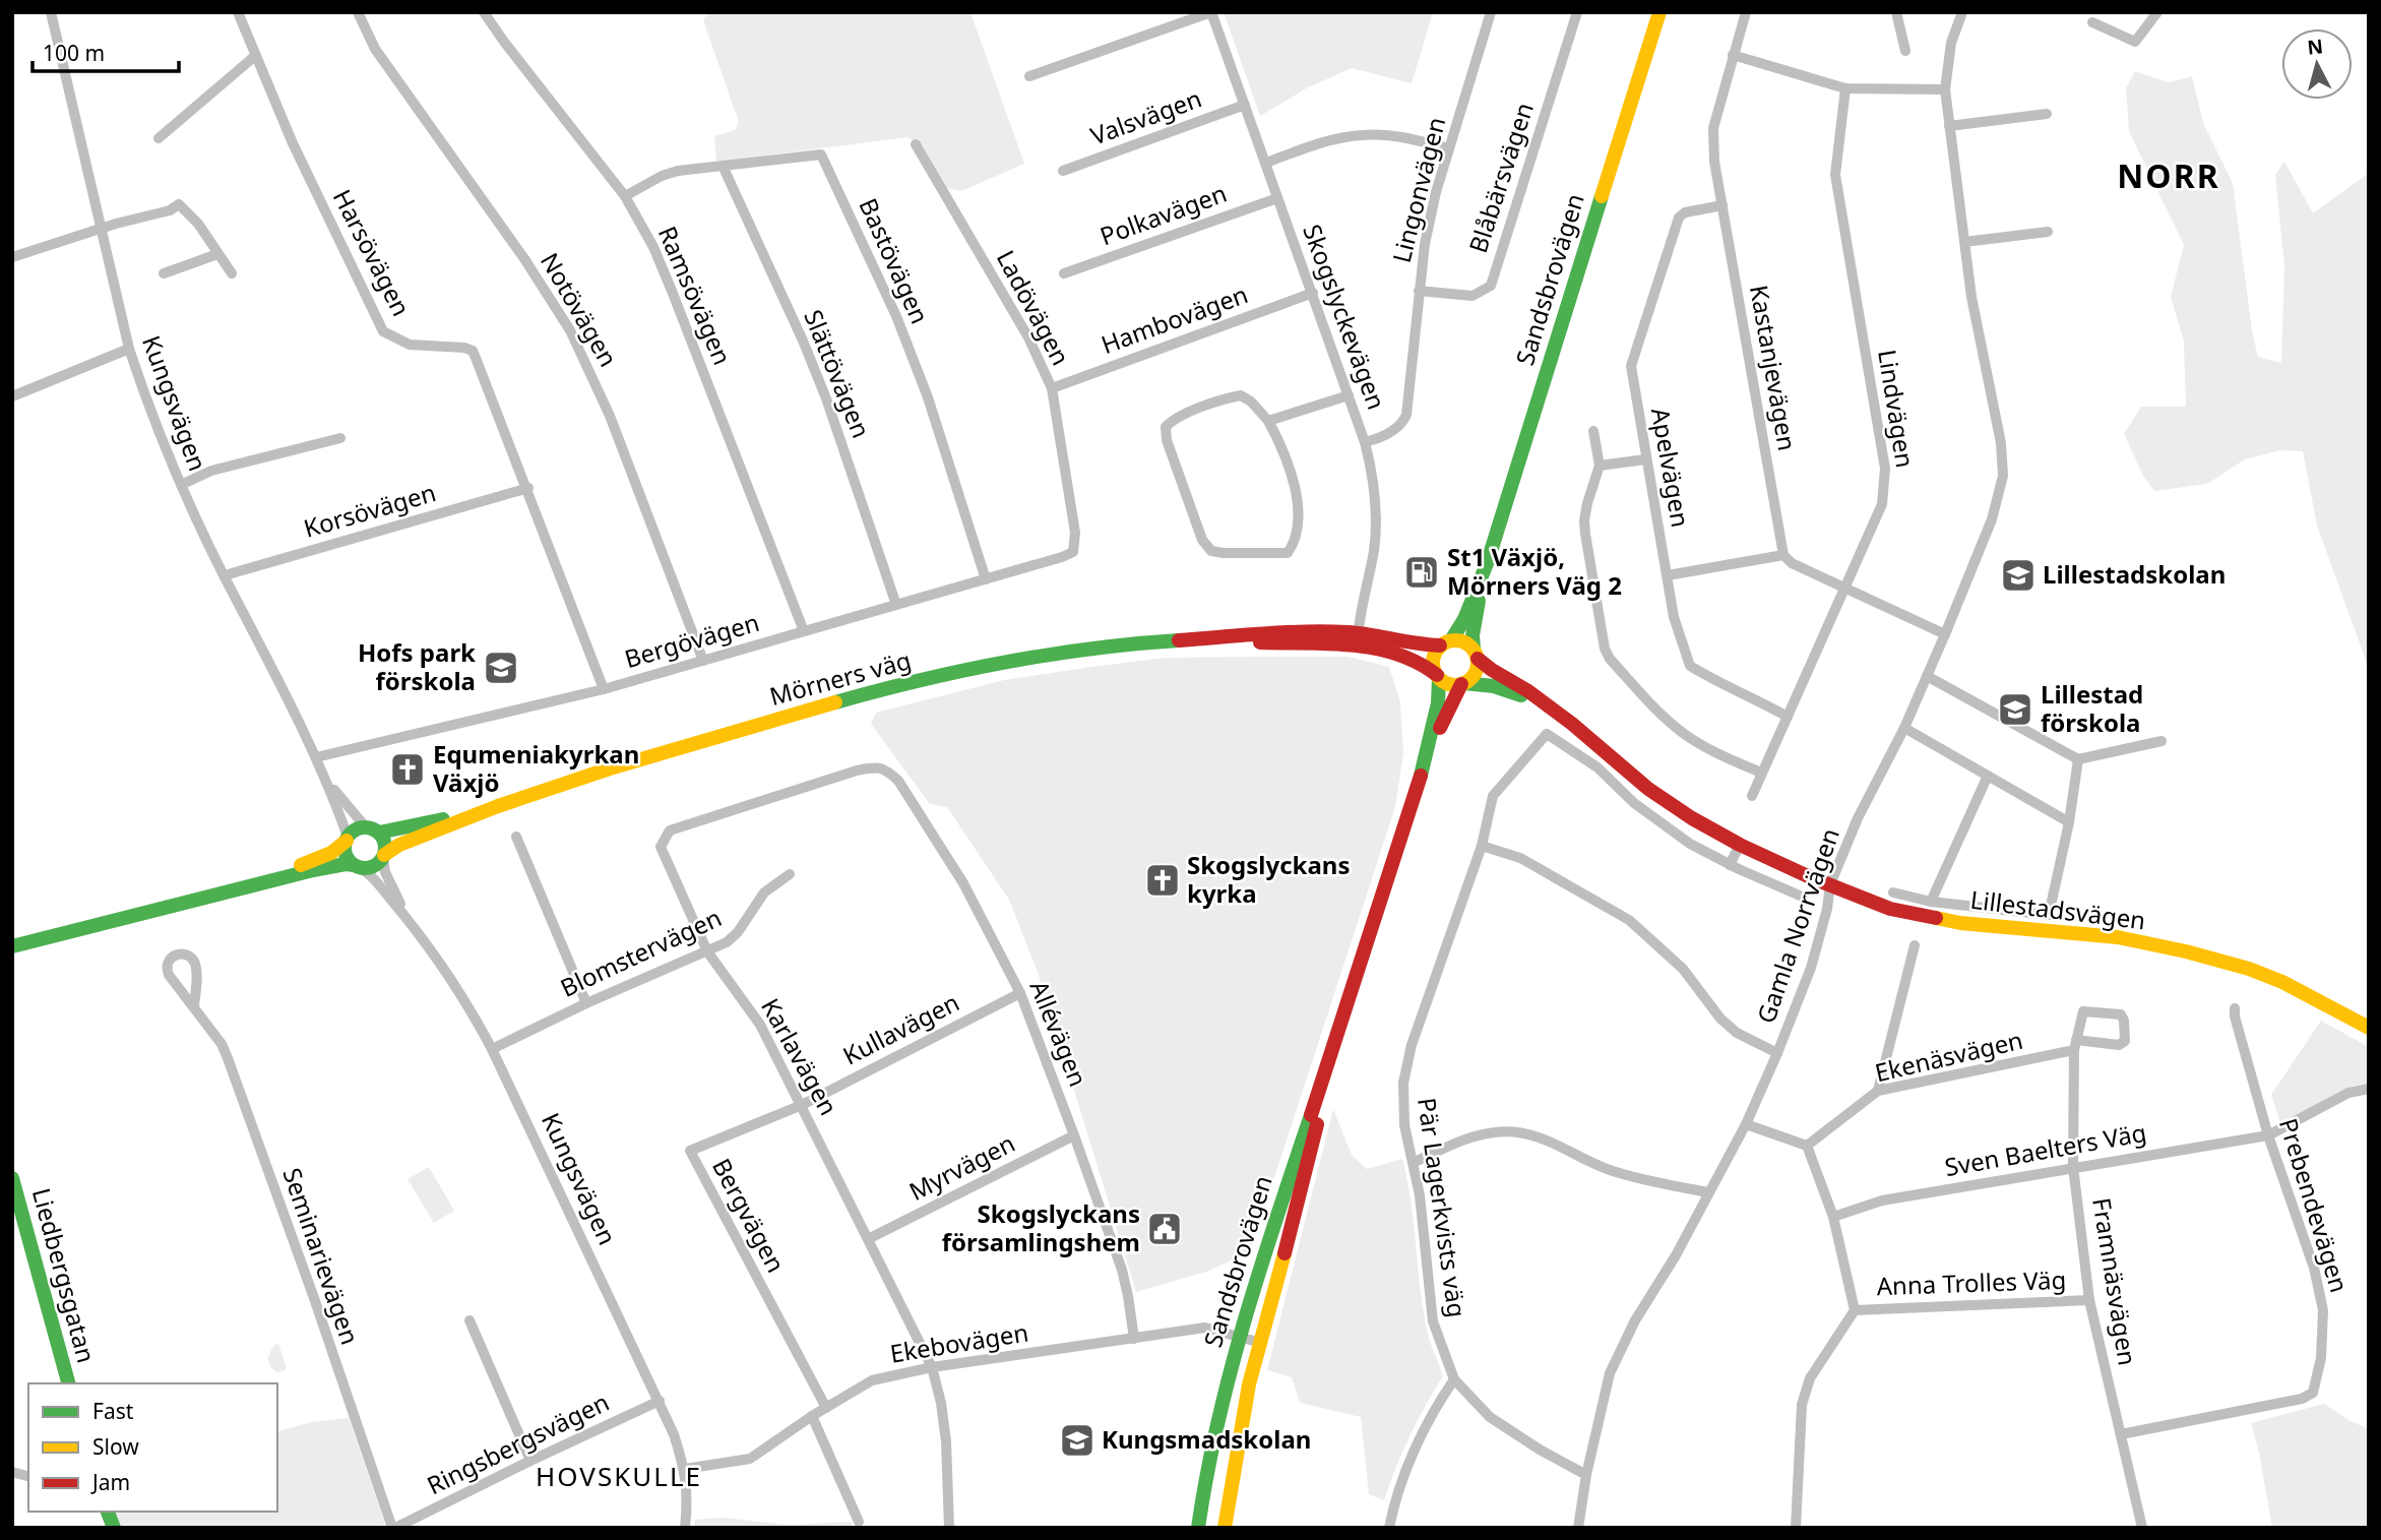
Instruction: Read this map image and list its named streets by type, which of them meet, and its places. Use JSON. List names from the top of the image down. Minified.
{"streets":{"main road":["Sandsbrovägen","Mörners väg","Lillestadsvägen","Liedbergsgatan"],"street":["Valsvägen","Blåbärsvägen","Lingonvägen","Polkavägen","Harsövägen","Bastövägen","Ramsövägen","Ladövägen","Notövägen","Skogslyckevägen","Hambovägen","Kastanjevägen","Slättövägen","Kungsvägen","Lindvägen","Apelvägen","Korsövägen","Bergövägen","Gamla Norrvägen","Blomstervägen","Kullavägen","Allévägen","Karlavägen","Ekenäsvägen","Sven Baelters Väg","Myrvägen","Prebendevägen","Pär Lagerkvists väg","Bergvägen","Seminarievägen","Framnäsvägen","Anna Trolles Väg","Ekebovägen","Ringsbergsvägen"]},"crossings":[["Valsvägen","Skogslyckevägen"],["Blåbärsvägen","Lingonvägen"],["Lingonvägen","Skogslyckevägen"],["Polkavägen","Skogslyckevägen"],["Harsövägen","Korsövägen"],["Harsövägen","Bergövägen"],["Bastövägen","Ramsövägen"],["Bastövägen","Slättövägen"],["Bastövägen","Bergövägen"],["Sandsbrovägen","Mörners väg"],["Sandsbrovägen","Lillestadsvägen"],["Sandsbrovägen","Ekebovägen"],["Ramsövägen","Bergövägen"],["Ladövägen","Hambovägen"],["Ladövägen","Bergövägen"],["Notövägen","Bergövägen"],["Skogslyckevägen","Hambovägen"],["Skogslyckevägen","Mörners väg"],["Kastanjevägen","Apelvägen"],["Slättövägen","Bergövägen"],["Kungsvägen","Korsövägen"],["Kungsvägen","Bergövägen"],["Kungsvägen","Mörners väg"],["Kungsvägen","Blomstervägen"],["Kungsvägen","Ekebovägen"],["Kungsvägen","Ringsbergsvägen"],["Lindvägen","Apelvägen"],["Mörners väg","Lillestadsvägen"],["Lillestadsvägen","Gamla Norrvägen"],["Blomstervägen","Karlavägen"],["Kullavägen","Allévägen"],["Kullavägen","Karlavägen"],["Kullavägen","Bergvägen"],["Allévägen","Karlavägen"],["Allévägen","Myrvägen"],["Allévägen","Ekebovägen"],["Karlavägen","Myrvägen"],["Karlavägen","Bergvägen"],["Karlavägen","Ekebovägen"],["Ekenäsvägen","Framnäsvägen"],["Sven Baelters Väg","Prebendevägen"],["Sven Baelters Väg","Framnäsvägen"],["Prebendevägen","Framnäsvägen"],["Bergvägen","Ekebovägen"],["Seminarievägen","Ringsbergsvägen"],["Framnäsvägen","Anna Trolles Väg"]],"districts":["NORR","HOVSKULLE"],"places":{"fuel station":["St1 Växjö, Mörners Väg 2"],"school or university":["Lillestadskolan","Hofs park förskola","Lillestad förskola","Kungsmadskolan"],"church":["Equmeniakyrkan Växjö","Skogslyckans kyrka"],"public building":["Skogslyckans församlingshem"]},"legend":["Fast","Slow","Jam"],"scale_bar":"100 m","north":"top"}
